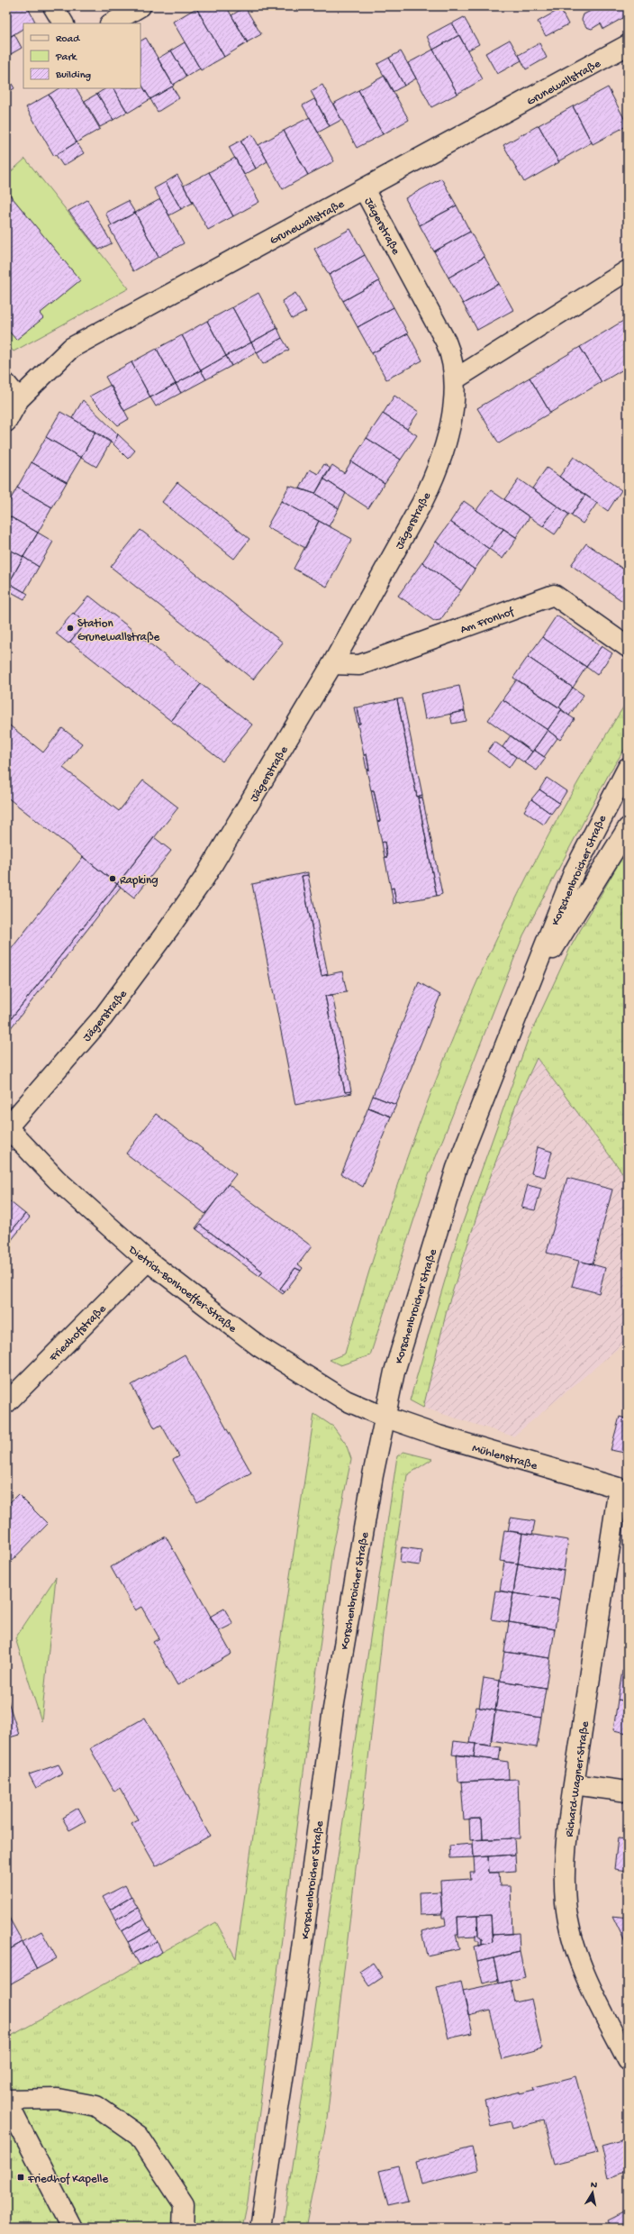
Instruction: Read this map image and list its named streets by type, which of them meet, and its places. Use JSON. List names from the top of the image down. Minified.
{"streets":{"street":["Grunewallstraße","Jägerstraße","Am Fronhof","Korschenbroicher Straße","Dietrich-Bonhoeffer-Straße","Friedhofstraße","Mühlenstraße","Richard-Wagner-Straße"]},"crossings":[["Grunewallstraße","Jägerstraße"],["Jägerstraße","Am Fronhof"],["Jägerstraße","Dietrich-Bonhoeffer-Straße"],["Korschenbroicher Straße","Dietrich-Bonhoeffer-Straße"],["Korschenbroicher Straße","Mühlenstraße"],["Dietrich-Bonhoeffer-Straße","Friedhofstraße"],["Dietrich-Bonhoeffer-Straße","Mühlenstraße"],["Mühlenstraße","Richard-Wagner-Straße"]],"places":{"other":["Station Grunewallstraße","Rapking"],"transit":["Friedhof Kapelle"]},"legend":["Road","Park","Building"],"north":"top"}
